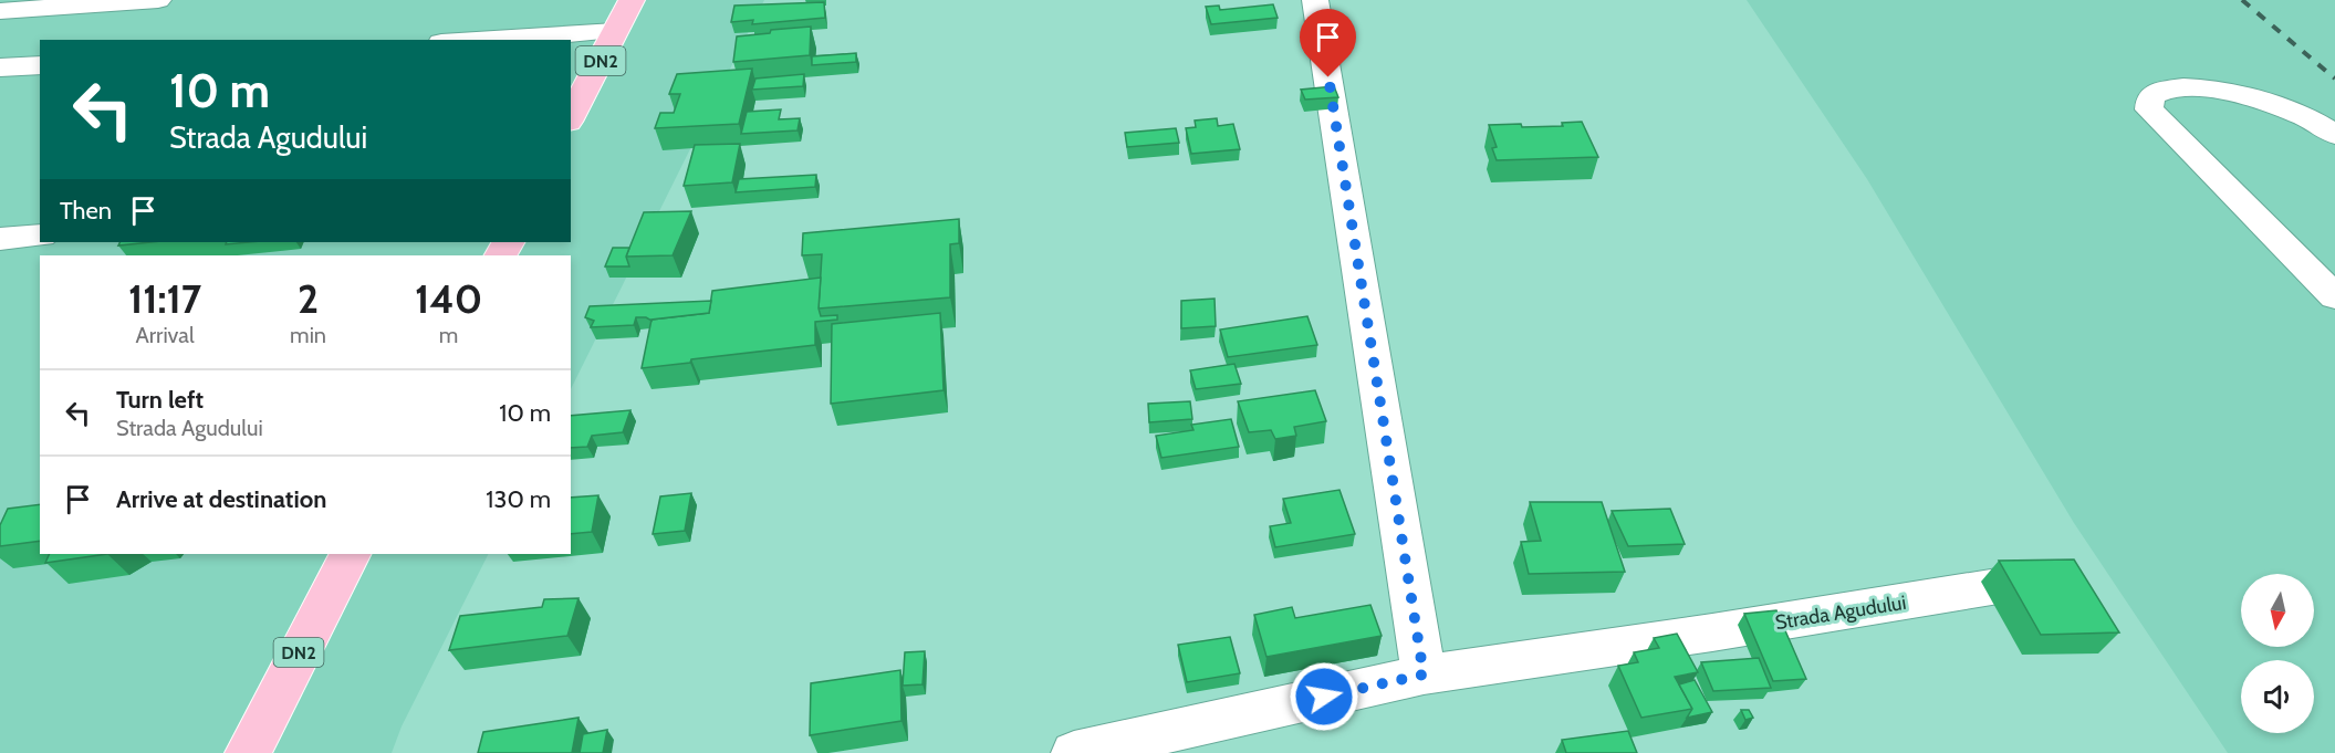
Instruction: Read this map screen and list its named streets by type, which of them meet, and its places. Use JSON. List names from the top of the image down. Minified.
{"streets":{"main road":["DN2"],"street":["Strada Agudului"]},"north":"bottom","page":{"turn":["10 m","Strada Agudului"],"then":"Then","eta":["11:17","Arrival","2","min","140","m"],"list":[{"name":"Turn left","note":"Strada Agudului","value":"10 m"},{"name":"Arrive at destination","value":"130 m"}]}}
